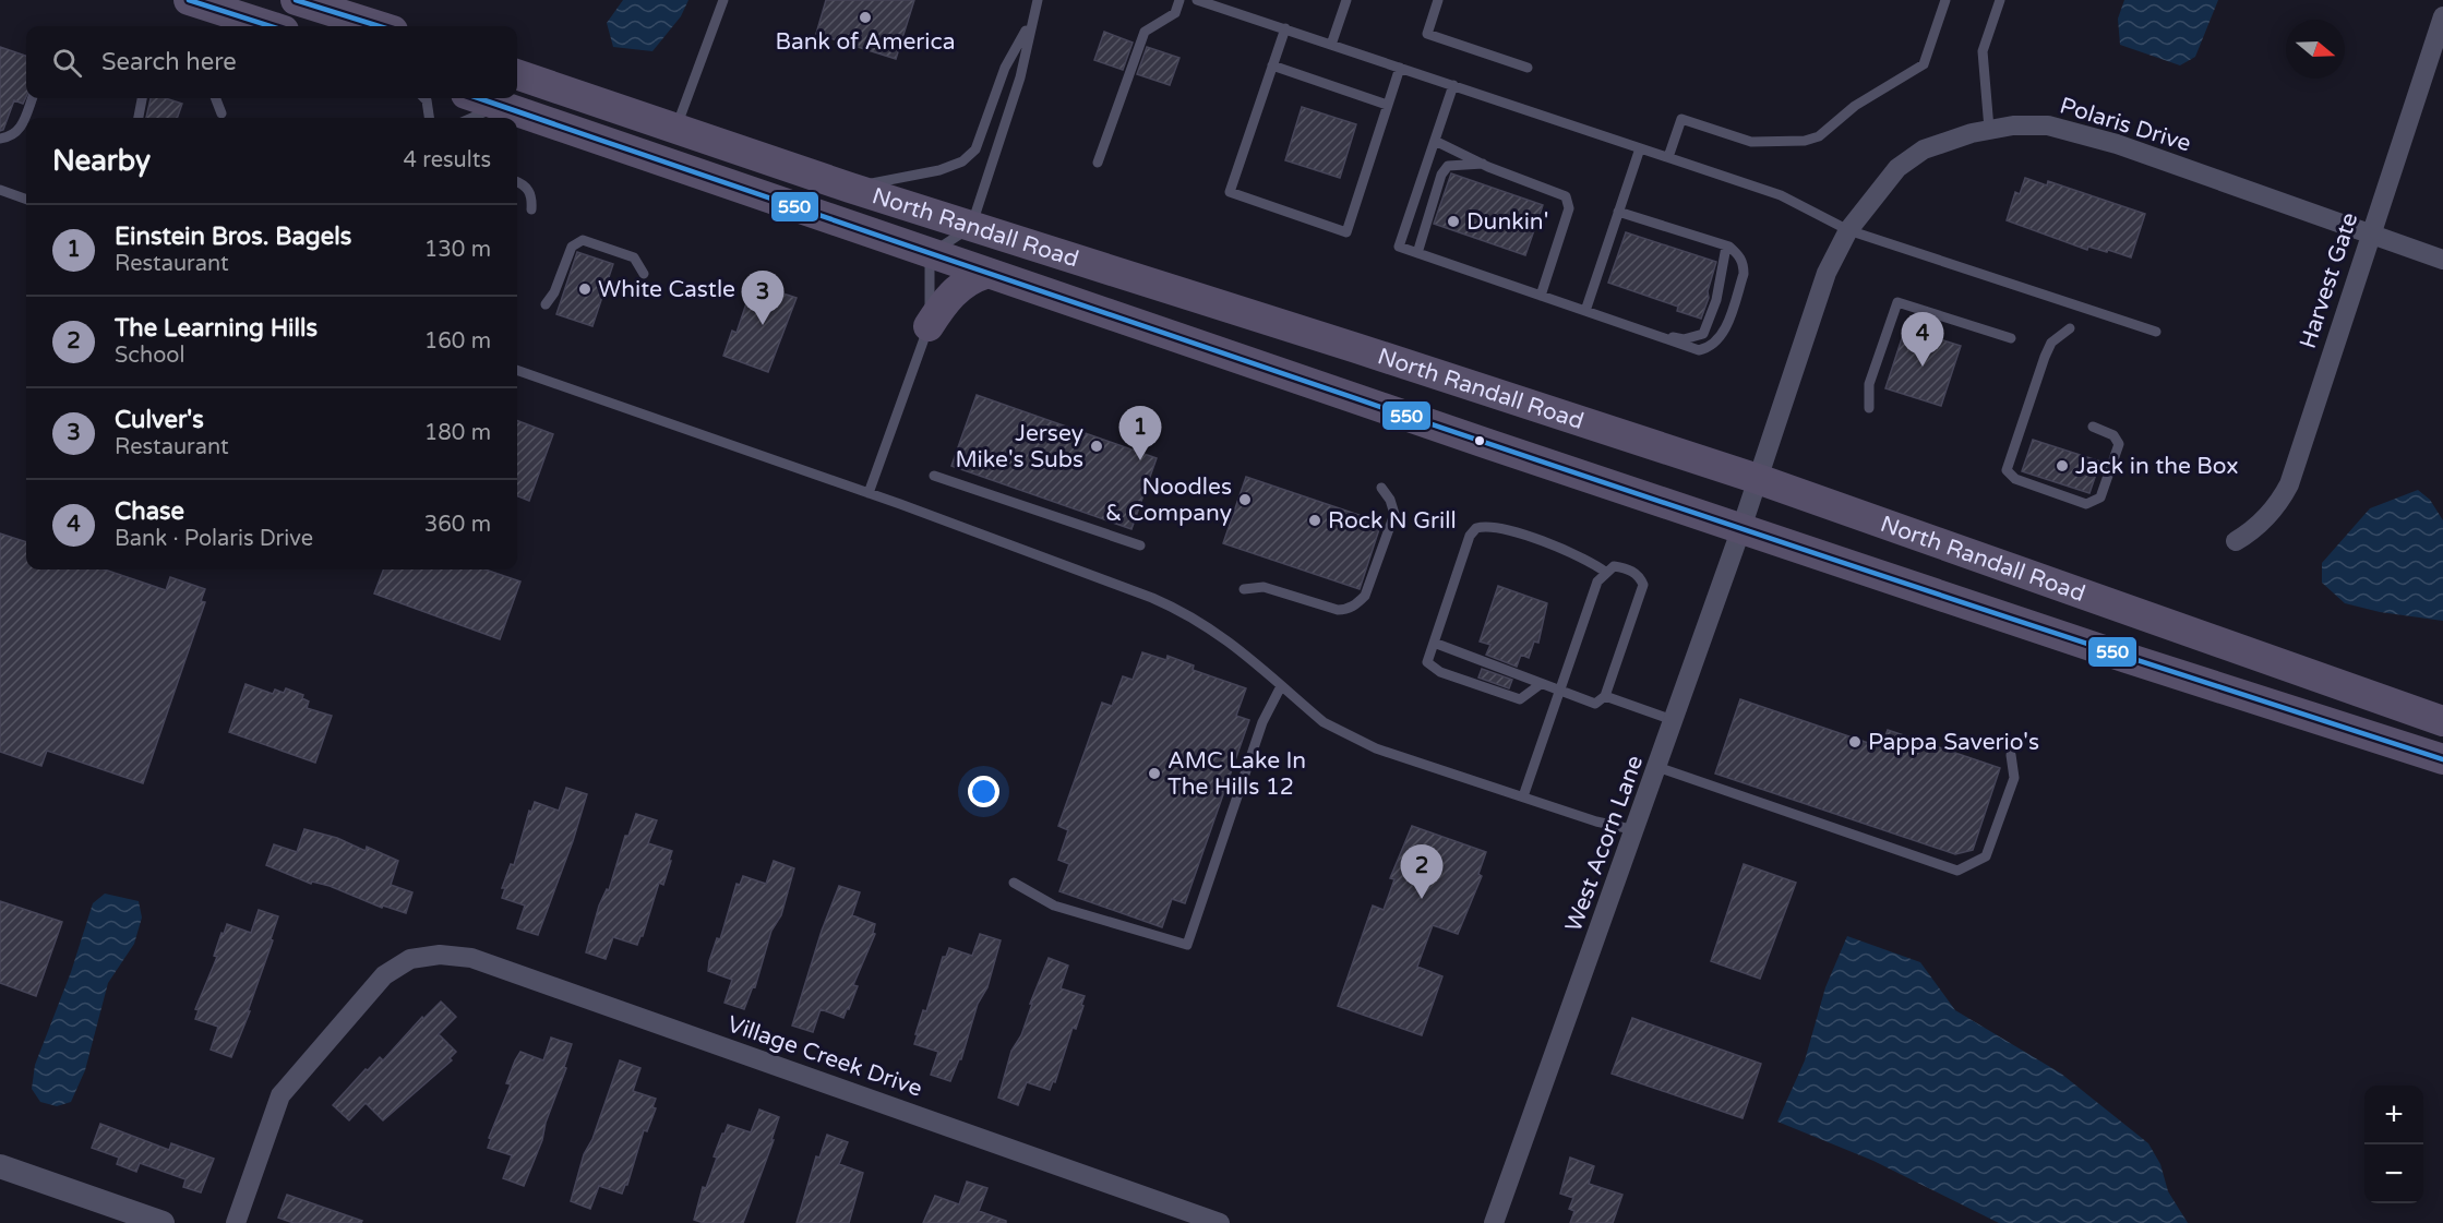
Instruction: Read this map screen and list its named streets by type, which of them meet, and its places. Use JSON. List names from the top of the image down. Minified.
{"streets":{"main road":["North Randall Road"],"street":["Polaris Drive","Harvest Gate","West Acorn Lane","Village Creek Drive"]},"crossings":[["Polaris Drive","North Randall Road"],["Polaris Drive","Harvest Gate"],["Polaris Drive","West Acorn Lane"],["North Randall Road","West Acorn Lane"]],"places":["Bank of America","Dunkin'","White Castle","Jersey Mike's Subs","Jack in the Box","Noodles & Company","Rock N Grill","Pappa Saverio's","AMC Lake In The Hills 12"],"lines":["transit line 550"],"north":"right","page":{"search":"Search here","heading":["Nearby","4 results"],"list":[{"mark":"1","name":"Einstein Bros. Bagels","note":"Restaurant","value":"130 m"},{"mark":"2","name":"The Learning Hills","note":"School","value":"160 m"},{"mark":"3","name":"Culver's","note":"Restaurant","value":"180 m"},{"mark":"4","name":"Chase","note":"Bank · Polaris Drive","value":"360 m"}],"pins":["3","4","1","2"],"map_buttons":["+","−"]}}
